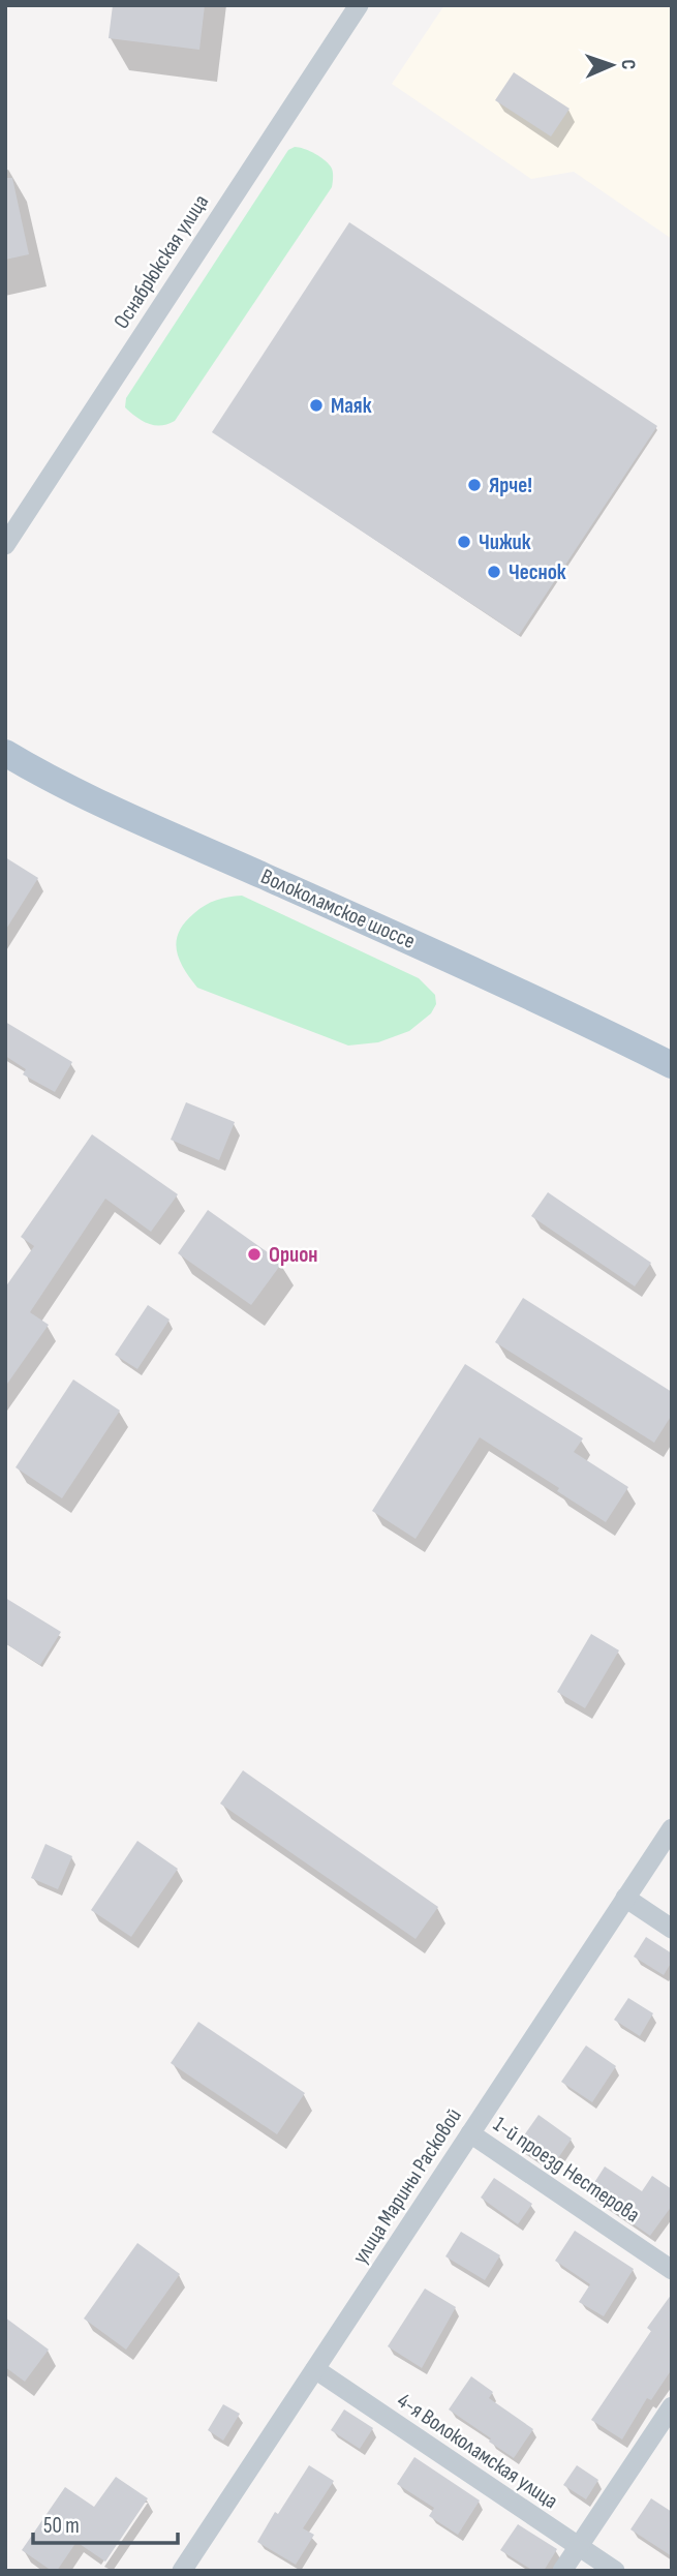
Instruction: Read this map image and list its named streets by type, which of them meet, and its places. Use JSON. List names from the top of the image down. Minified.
{"streets":{"main road":["Волоколамское шоссе"],"street":["Оснабрюкская улица","1-й проезд Нестерова","улица Марины Расковой","4-я Волоколамская улица"]},"crossings":[["1-й проезд Нестерова","улица Марины Расковой"],["улица Марины Расковой","4-я Волоколамская улица"]],"places":["Маяк","Ярче!","Чижик","Чеснок","Орион"],"scale_bar":"50 m","north":"right"}
